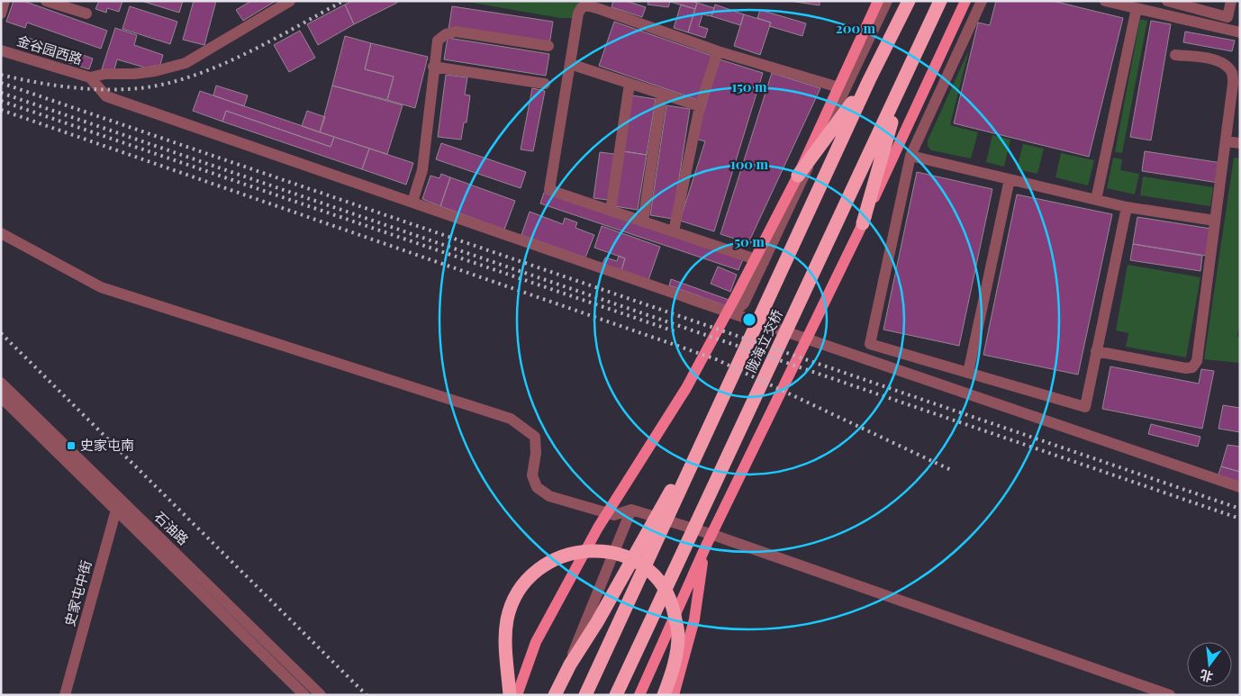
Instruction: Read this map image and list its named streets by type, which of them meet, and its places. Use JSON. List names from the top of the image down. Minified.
{"streets":{"highway":["陇海立交桥"],"street":["金谷园西路","石油路","史家屯中街"]},"crossings":[["石油路","史家屯中街"]],"places":{"transit":["史家屯南"]},"north":"bottom","rings":["200 m","150 m","100 m","50 m"]}
